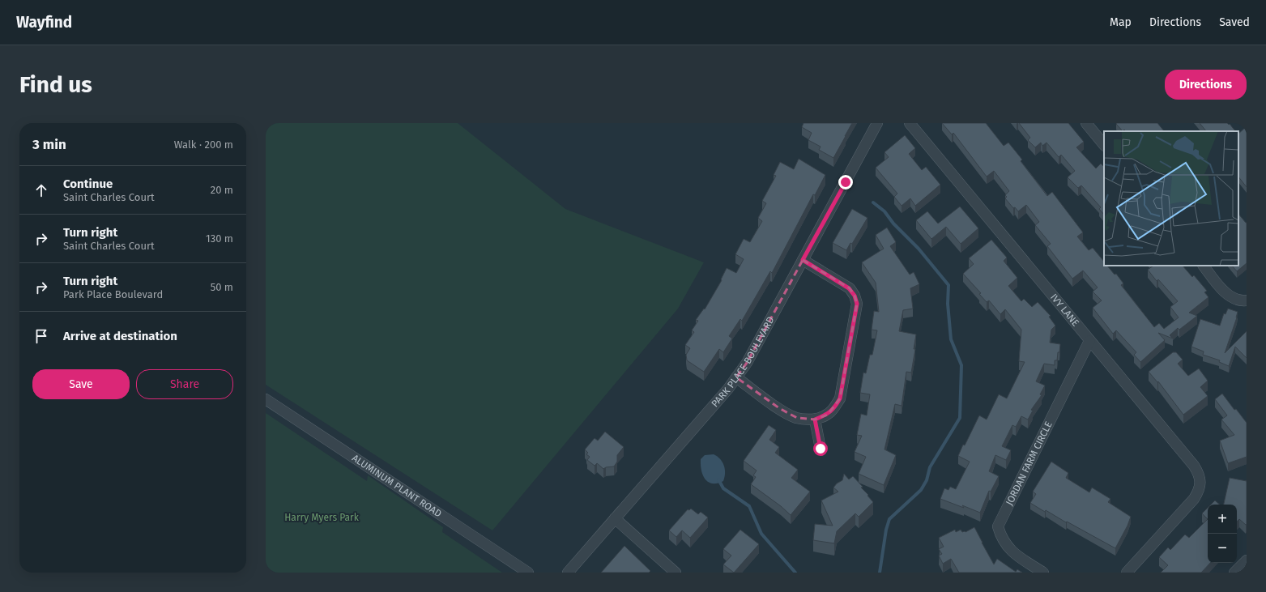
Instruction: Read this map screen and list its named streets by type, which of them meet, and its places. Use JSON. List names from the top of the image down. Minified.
{"streets":{"street":["IVY LANE","PARK PLACE BOULEVARD","JORDAN FARM CIRCLE","ALUMINUM PLANT ROAD"]},"crossings":[["IVY LANE","JORDAN FARM CIRCLE"]],"parks":["Harry Myers Park"],"page":{"header":"Wayfind","nav":["Map","Directions","Saved"],"buttons":["Directions",["Save","Share"]],"title":"Find us","heading":["3 min","Walk · 200 m"],"list":[["Continue","Saint Charles Court","20 m"],["Turn right","Saint Charles Court","130 m"],["Turn right","Park Place Boulevard","50 m"],"Arrive at destination"],"map_buttons":["+","−"]}}
